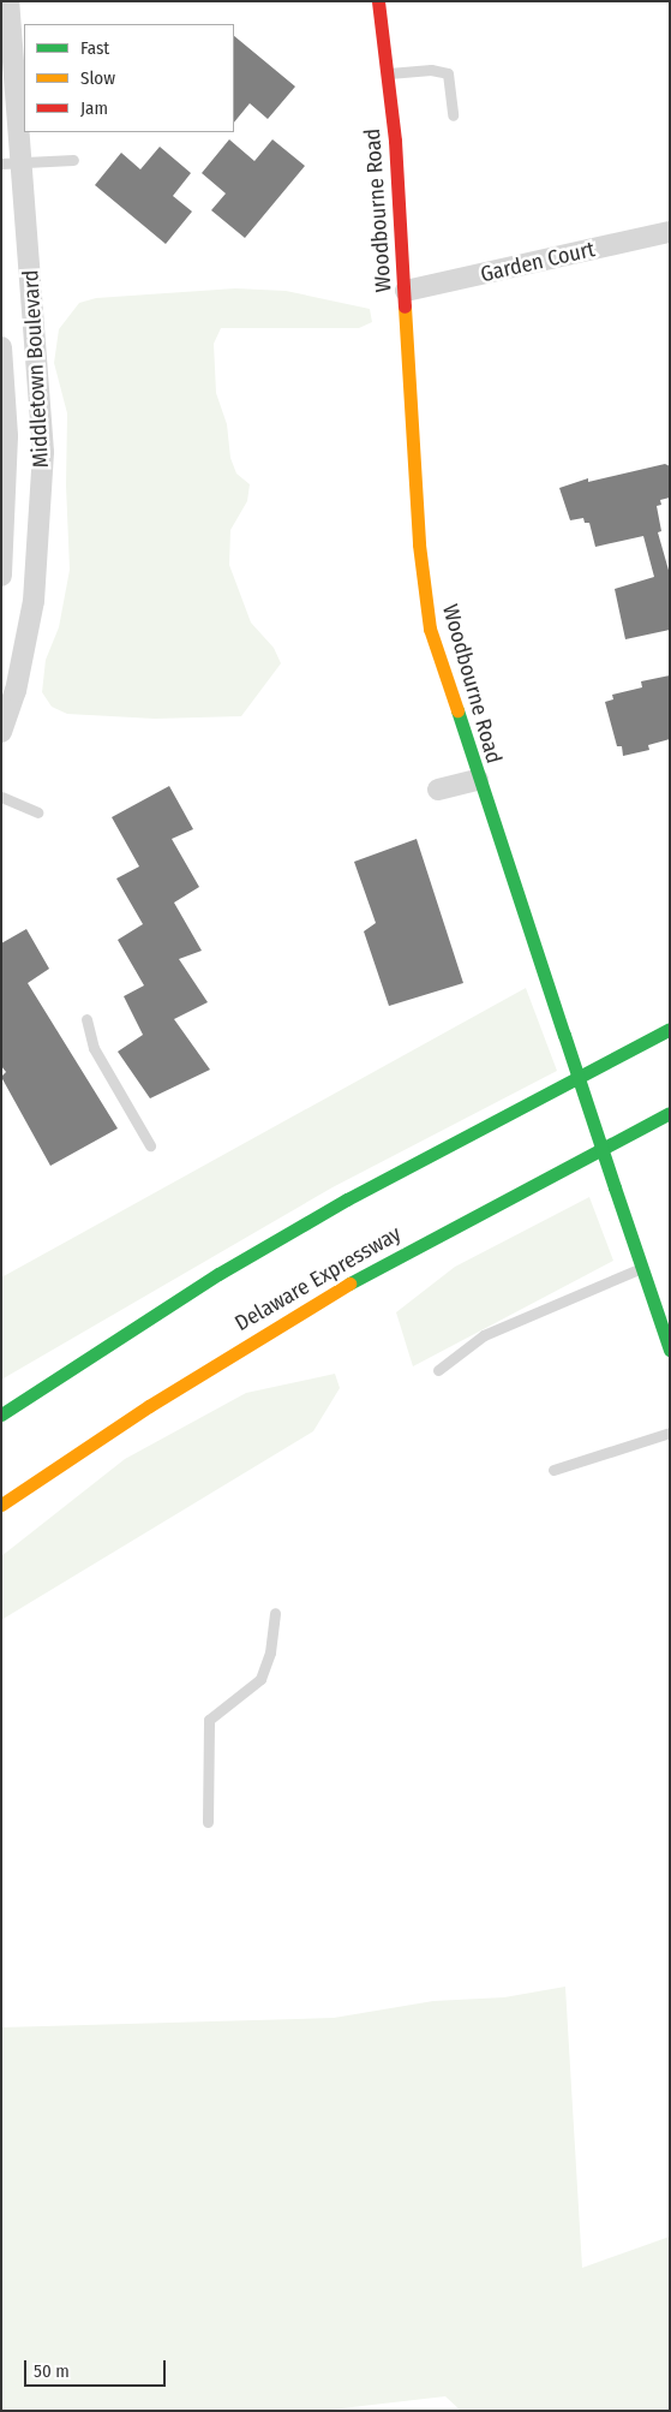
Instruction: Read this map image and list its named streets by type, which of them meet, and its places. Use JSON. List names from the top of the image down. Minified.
{"streets":{"main road":["Woodbourne Road","Delaware Expressway"],"street":["Garden Court","Middletown Boulevard"]},"crossings":[["Woodbourne Road","Garden Court"]],"legend":["Fast","Slow","Jam"],"scale_bar":"50 m"}
